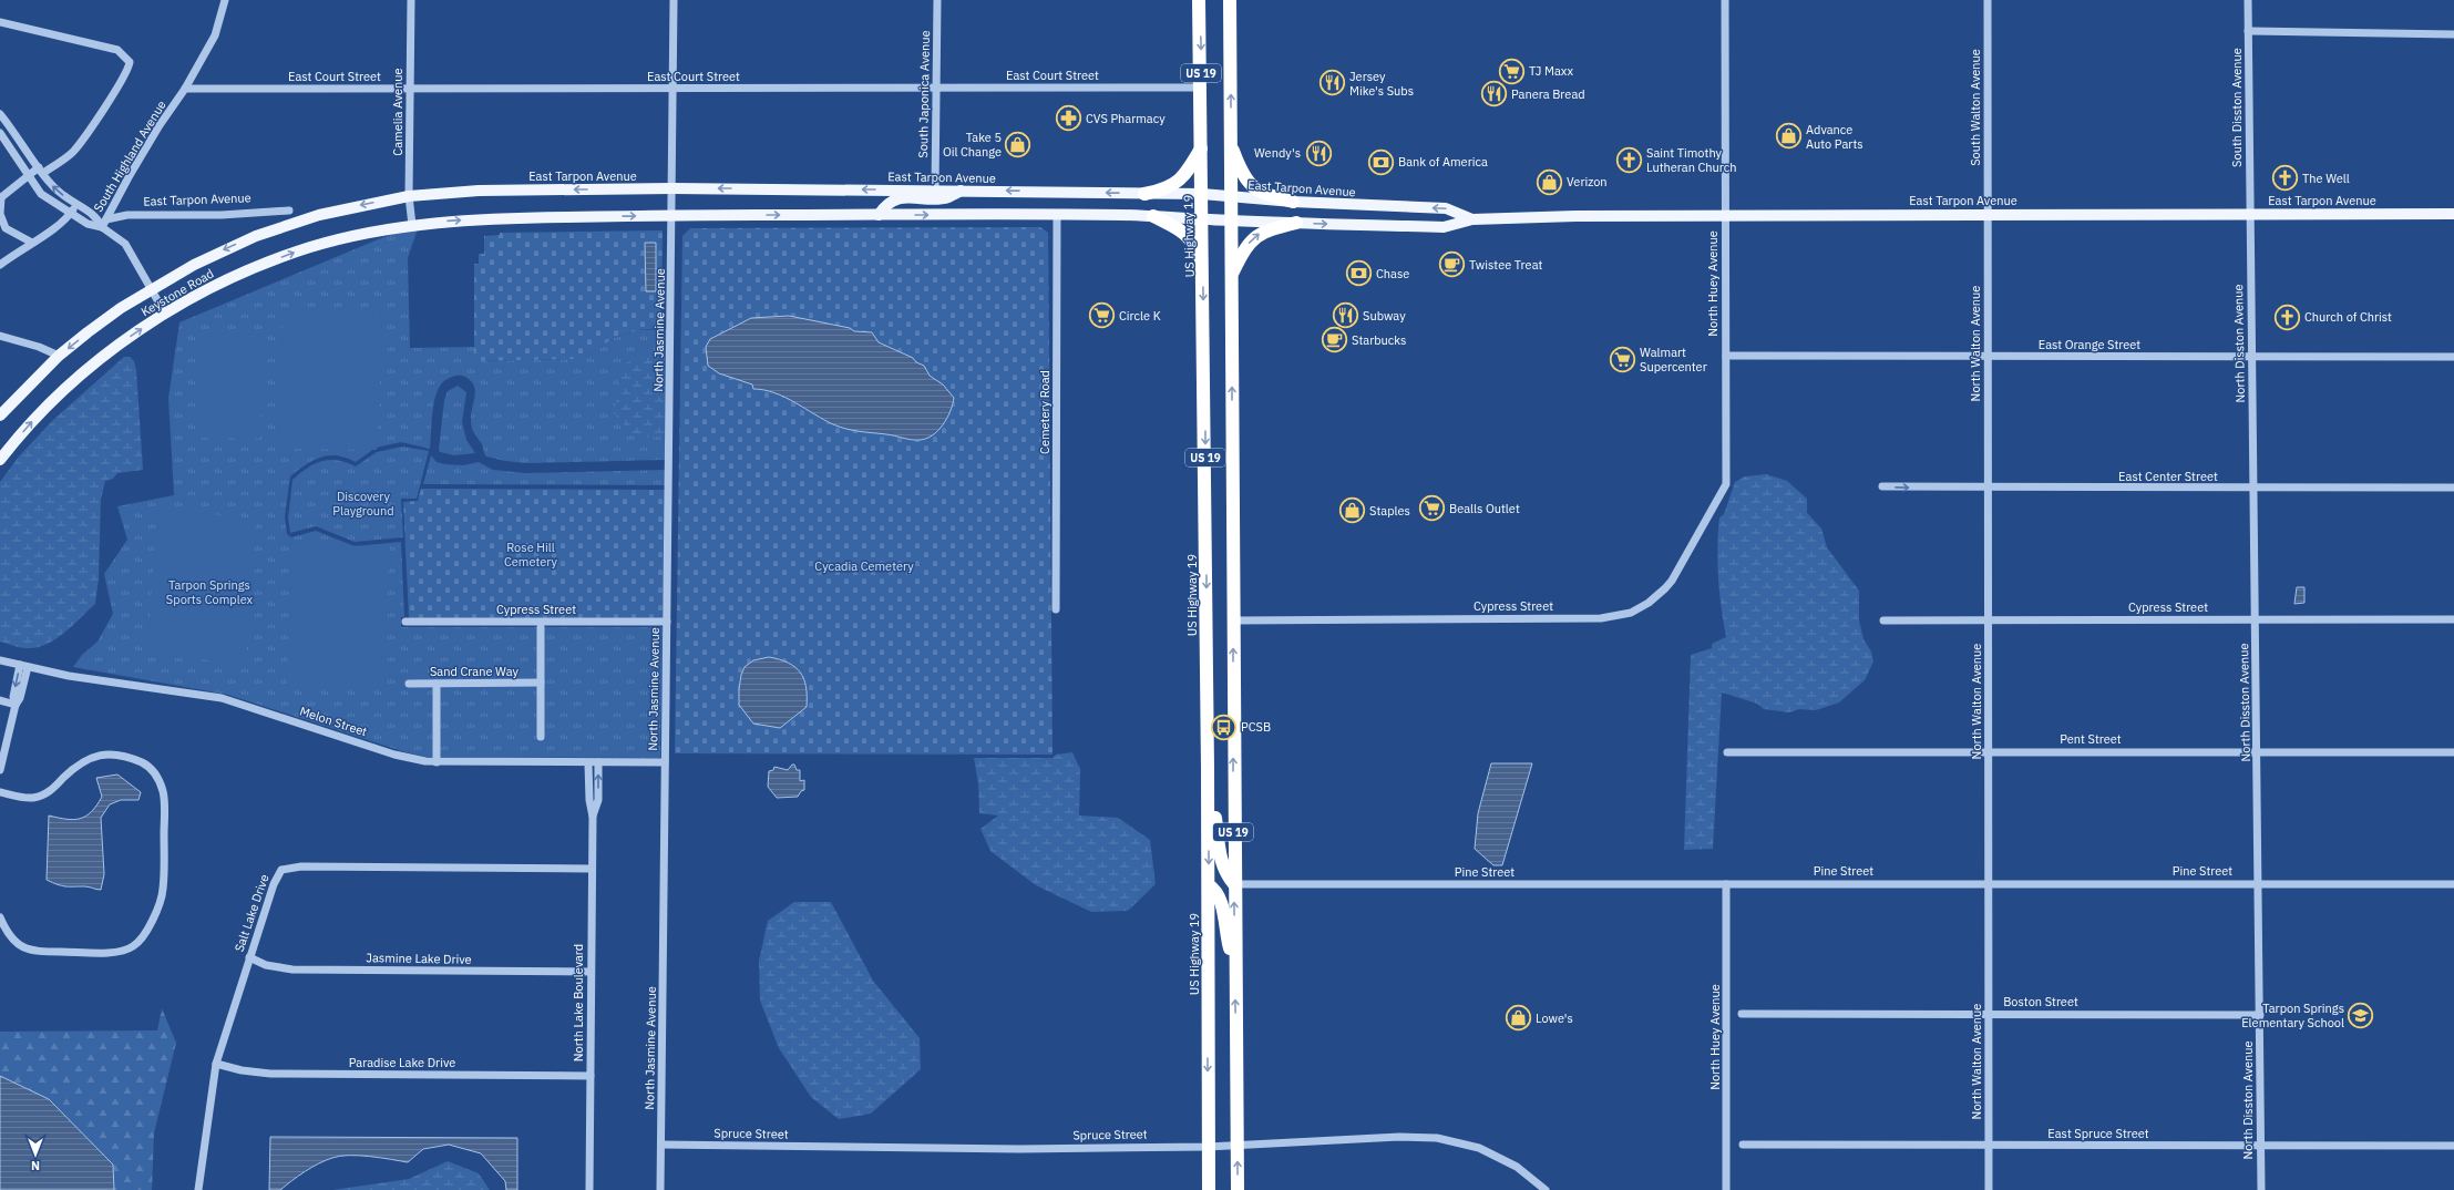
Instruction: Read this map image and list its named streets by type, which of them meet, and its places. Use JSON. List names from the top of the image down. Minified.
{"streets":{"highway":["US 19","US Highway 19"],"main road":["East Tarpon Avenue","Keystone Road"],"street":["East Court Street","South Japonica Avenue","South Walton Avenue","South Disston Avenue","Camelia Avenue","South Highland Avenue","North Huey Avenue","North Jasmine Avenue","North Walton Avenue","North Disston Avenue","East Orange Street","Cemetery Road","East Center Street","Cypress Street","Sand Crane Way","Melon Street","Pent Street","Pine Street","Salt Lake Drive","Jasmine Lake Drive","Boston Street","North Lake Boulevard","Paradise Lake Drive","Spruce Street","East Spruce Street"]},"crossings":[["US 19","East Tarpon Avenue"],["US 19","Cypress Street"],["US 19","Pine Street"],["US 19","Spruce Street"],["East Court Street","South Japonica Avenue"],["East Court Street","Camelia Avenue"],["East Court Street","South Highland Avenue"],["East Court Street","US Highway 19"],["East Court Street","North Jasmine Avenue"],["South Japonica Avenue","East Tarpon Avenue"],["South Walton Avenue","East Tarpon Avenue"],["South Walton Avenue","North Walton Avenue"],["South Disston Avenue","East Tarpon Avenue"],["South Disston Avenue","North Disston Avenue"],["Camelia Avenue","East Tarpon Avenue"],["Camelia Avenue","Keystone Road"],["South Highland Avenue","East Tarpon Avenue"],["South Highland Avenue","Keystone Road"],["East Tarpon Avenue","US Highway 19"],["East Tarpon Avenue","North Huey Avenue"],["East Tarpon Avenue","Keystone Road"],["East Tarpon Avenue","North Jasmine Avenue"],["East Tarpon Avenue","North Walton Avenue"],["East Tarpon Avenue","North Disston Avenue"],["East Tarpon Avenue","Cemetery Road"],["US Highway 19","Spruce Street"],["North Huey Avenue","East Orange Street"],["North Huey Avenue","Cypress Street"],["North Huey Avenue","Pine Street"],["North Jasmine Avenue","Cypress Street"],["North Jasmine Avenue","Melon Street"],["North Jasmine Avenue","Spruce Street"],["North Walton Avenue","East Orange Street"],["North Walton Avenue","East Center Street"],["North Walton Avenue","Cypress Street"],["North Walton Avenue","Pent Street"],["North Walton Avenue","Pine Street"],["North Walton Avenue","Boston Street"],["North Walton Avenue","East Spruce Street"],["North Disston Avenue","East Orange Street"],["North Disston Avenue","East Center Street"],["North Disston Avenue","Cypress Street"],["North Disston Avenue","Pent Street"],["North Disston Avenue","Pine Street"],["North Disston Avenue","Boston Street"],["North Disston Avenue","East Spruce Street"],["Melon Street","North Lake Boulevard"],["Salt Lake Drive","Jasmine Lake Drive"],["Salt Lake Drive","North Lake Boulevard"],["Salt Lake Drive","Paradise Lake Drive"],["Jasmine Lake Drive","North Lake Boulevard"],["North Lake Boulevard","Paradise Lake Drive"]],"parks":["Discovery Playground","Rose Hill Cemetery","Cycadia Cemetery","Tarpon Springs Sports Complex"],"places":{"supermarket":["TJ Maxx","Circle K","Walmart Supercenter","Bealls Outlet"],"restaurant":["Jersey Mike's Subs","Panera Bread","Wendy's","Subway"],"pharmacy":["CVS Pharmacy"],"shop":["Advance Auto Parts","Take 5 Oil Change","Verizon","Staples","Lowe's"],"church":["Saint Timothy Lutheran Church","The Well","Church of Christ"],"bank":["Bank of America","Chase"],"cafe":["Twistee Treat","Starbucks"],"bus stop":["PCSB"],"school or university":["Tarpon Springs Elementary School"]},"north":"bottom"}
